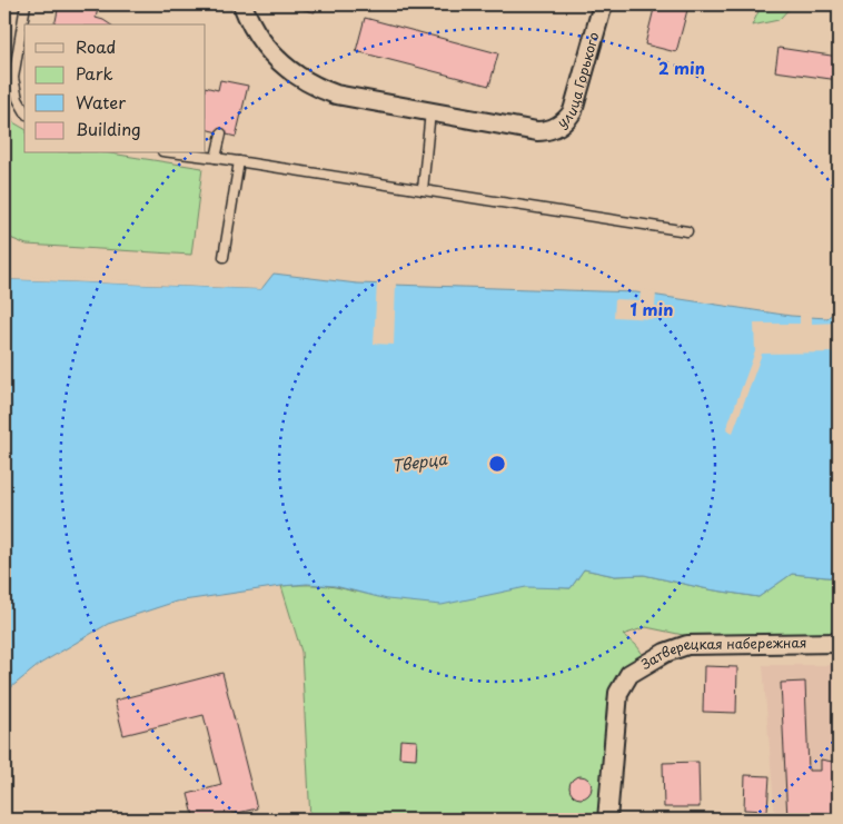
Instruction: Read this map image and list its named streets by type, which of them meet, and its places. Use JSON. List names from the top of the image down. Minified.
{"streets":{"street":["улица Горького","Затверецкая набережная"]},"water":["Тверца"],"legend":["Road","Park","Water","Building"],"rings":["2 min","1 min"]}
